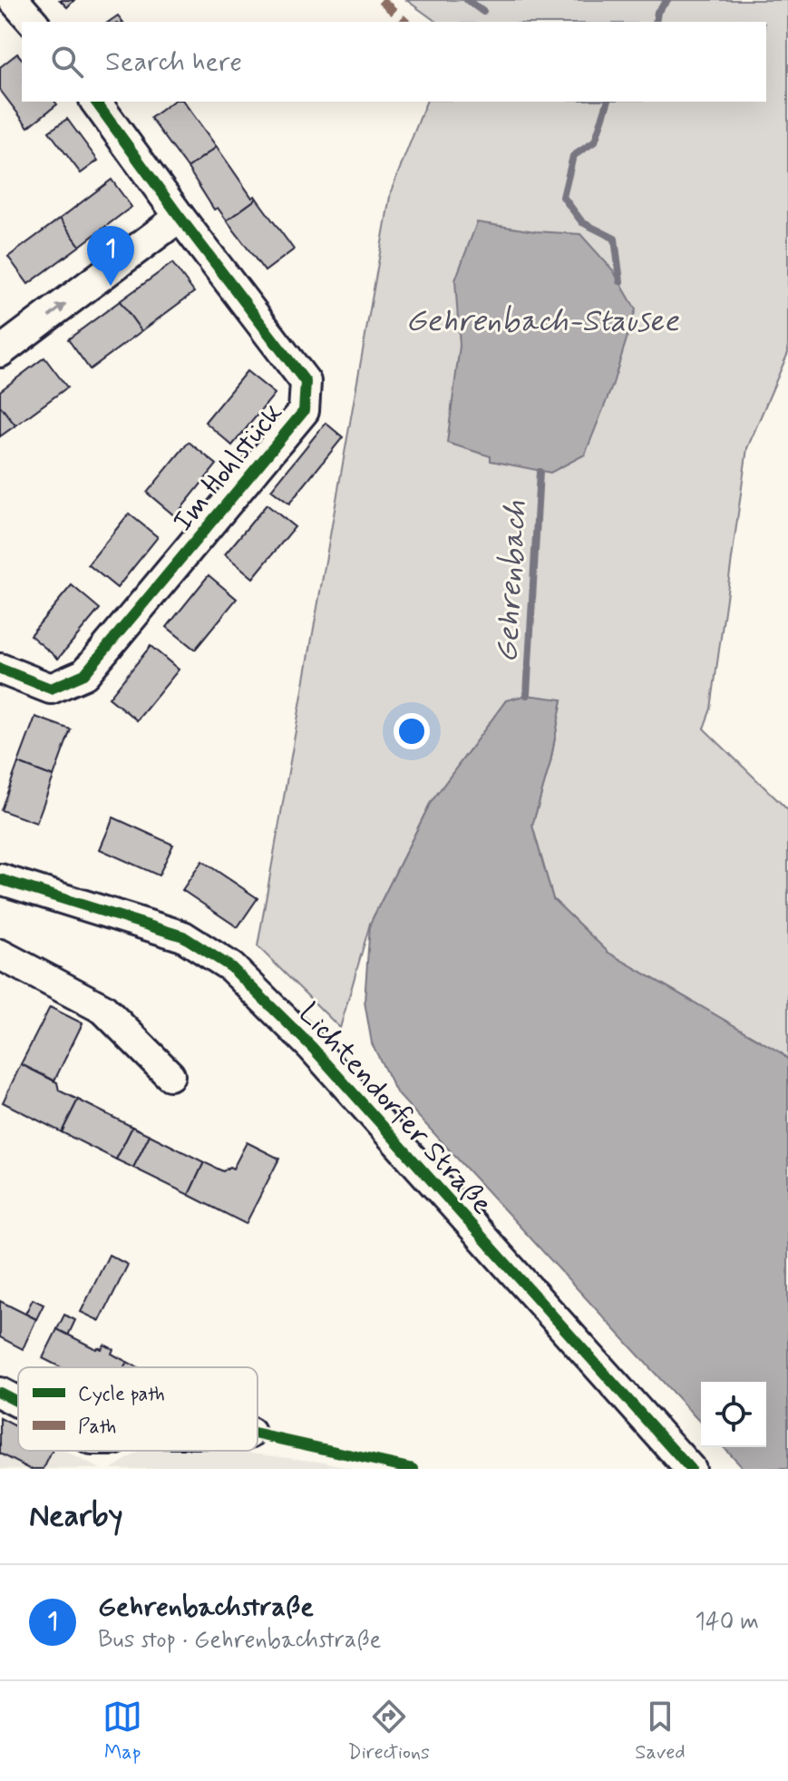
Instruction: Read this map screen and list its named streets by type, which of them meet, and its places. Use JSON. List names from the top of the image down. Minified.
{"streets":{"street":["Im Hohlstück","Lichtendorfer Straße"]},"water":["Gehrenbach-Stausee","Gehrenbach"],"legend":["Cycle path","Path"],"page":{"search":"Search here","pins":"1","heading":"Nearby","list":[{"mark":"1","name":"Gehrenbachstraße","note":"Bus stop · Gehrenbachstraße","value":"140 m"}],"nav":["Map","Directions","Saved"]}}
